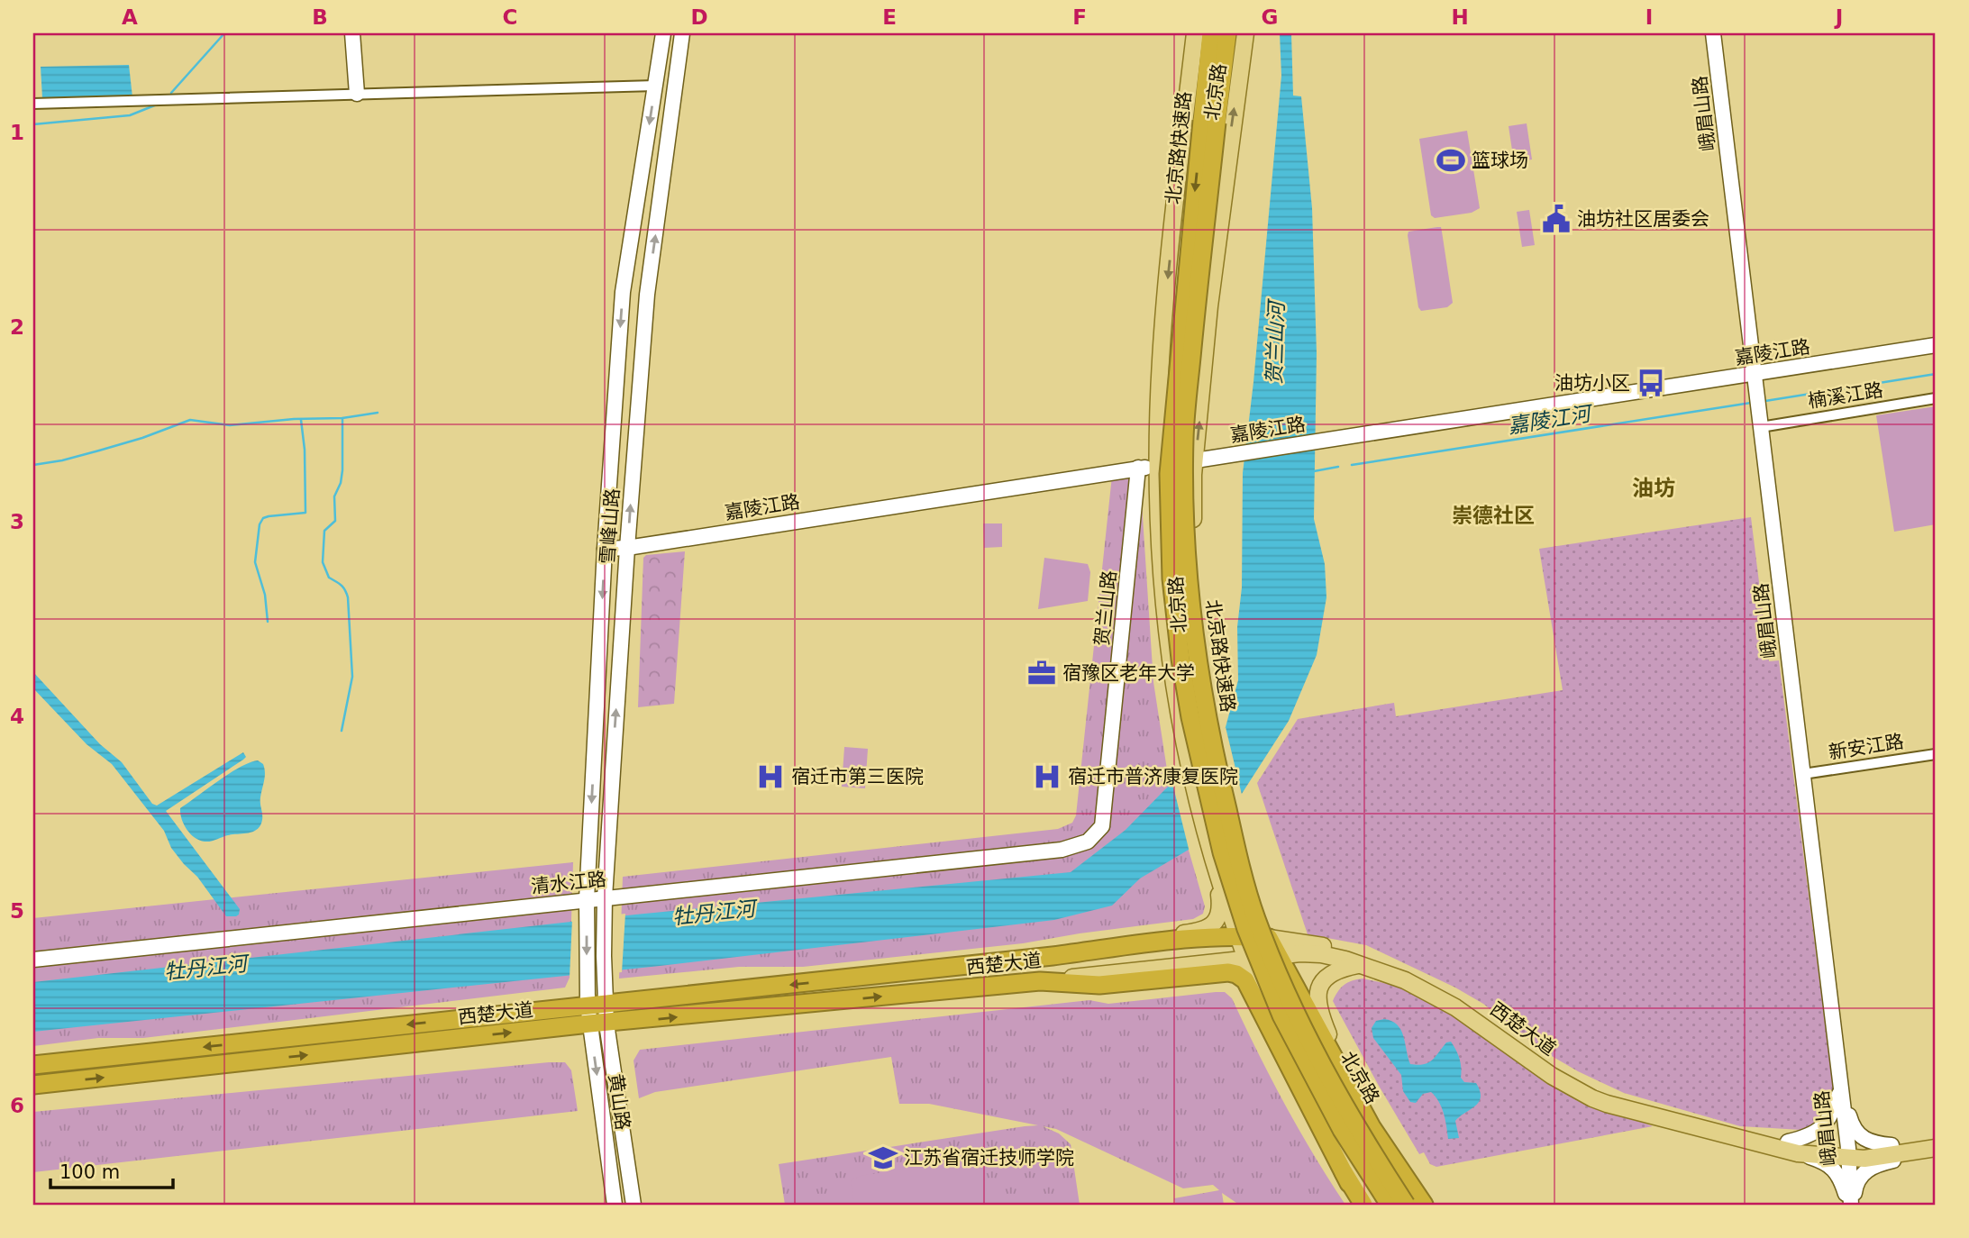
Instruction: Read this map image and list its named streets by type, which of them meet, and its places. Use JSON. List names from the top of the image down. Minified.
{"streets":{"highway":["北京路快速路","西楚大道"],"main road":["北京路"],"street":["峨眉山路","嘉陵江路","楠溪江路","雪峰山路","贺兰山路","新安江路","清水江路","黄山路"]},"crossings":[["北京路","北京路快速路"],["北京路","嘉陵江路"],["北京路","西楚大道"],["峨眉山路","嘉陵江路"],["峨眉山路","楠溪江路"],["峨眉山路","新安江路"],["峨眉山路","西楚大道"],["嘉陵江路","雪峰山路"],["嘉陵江路","贺兰山路"],["雪峰山路","清水江路"],["雪峰山路","西楚大道"],["雪峰山路","黄山路"],["贺兰山路","清水江路"],["西楚大道","黄山路"]],"districts":["油坊","崇德社区"],"water":["贺兰山河","嘉陵江河","牡丹江河"],"places":{"sports":["篮球场"],"public building":["油坊社区居委会"],"bus stop":["油坊小区"],"office":["宿豫区老年大学"],"hospital":["宿迁市第三医院","宿迁市普济康复医院"],"school or university":["江苏省宿迁技师学院"]},"scale_bar":"100 m","grid":{"columns":["A","B","C","D","E","F","G","H","I","J"],"rows":["1","2","3","4","5","6"]}}
